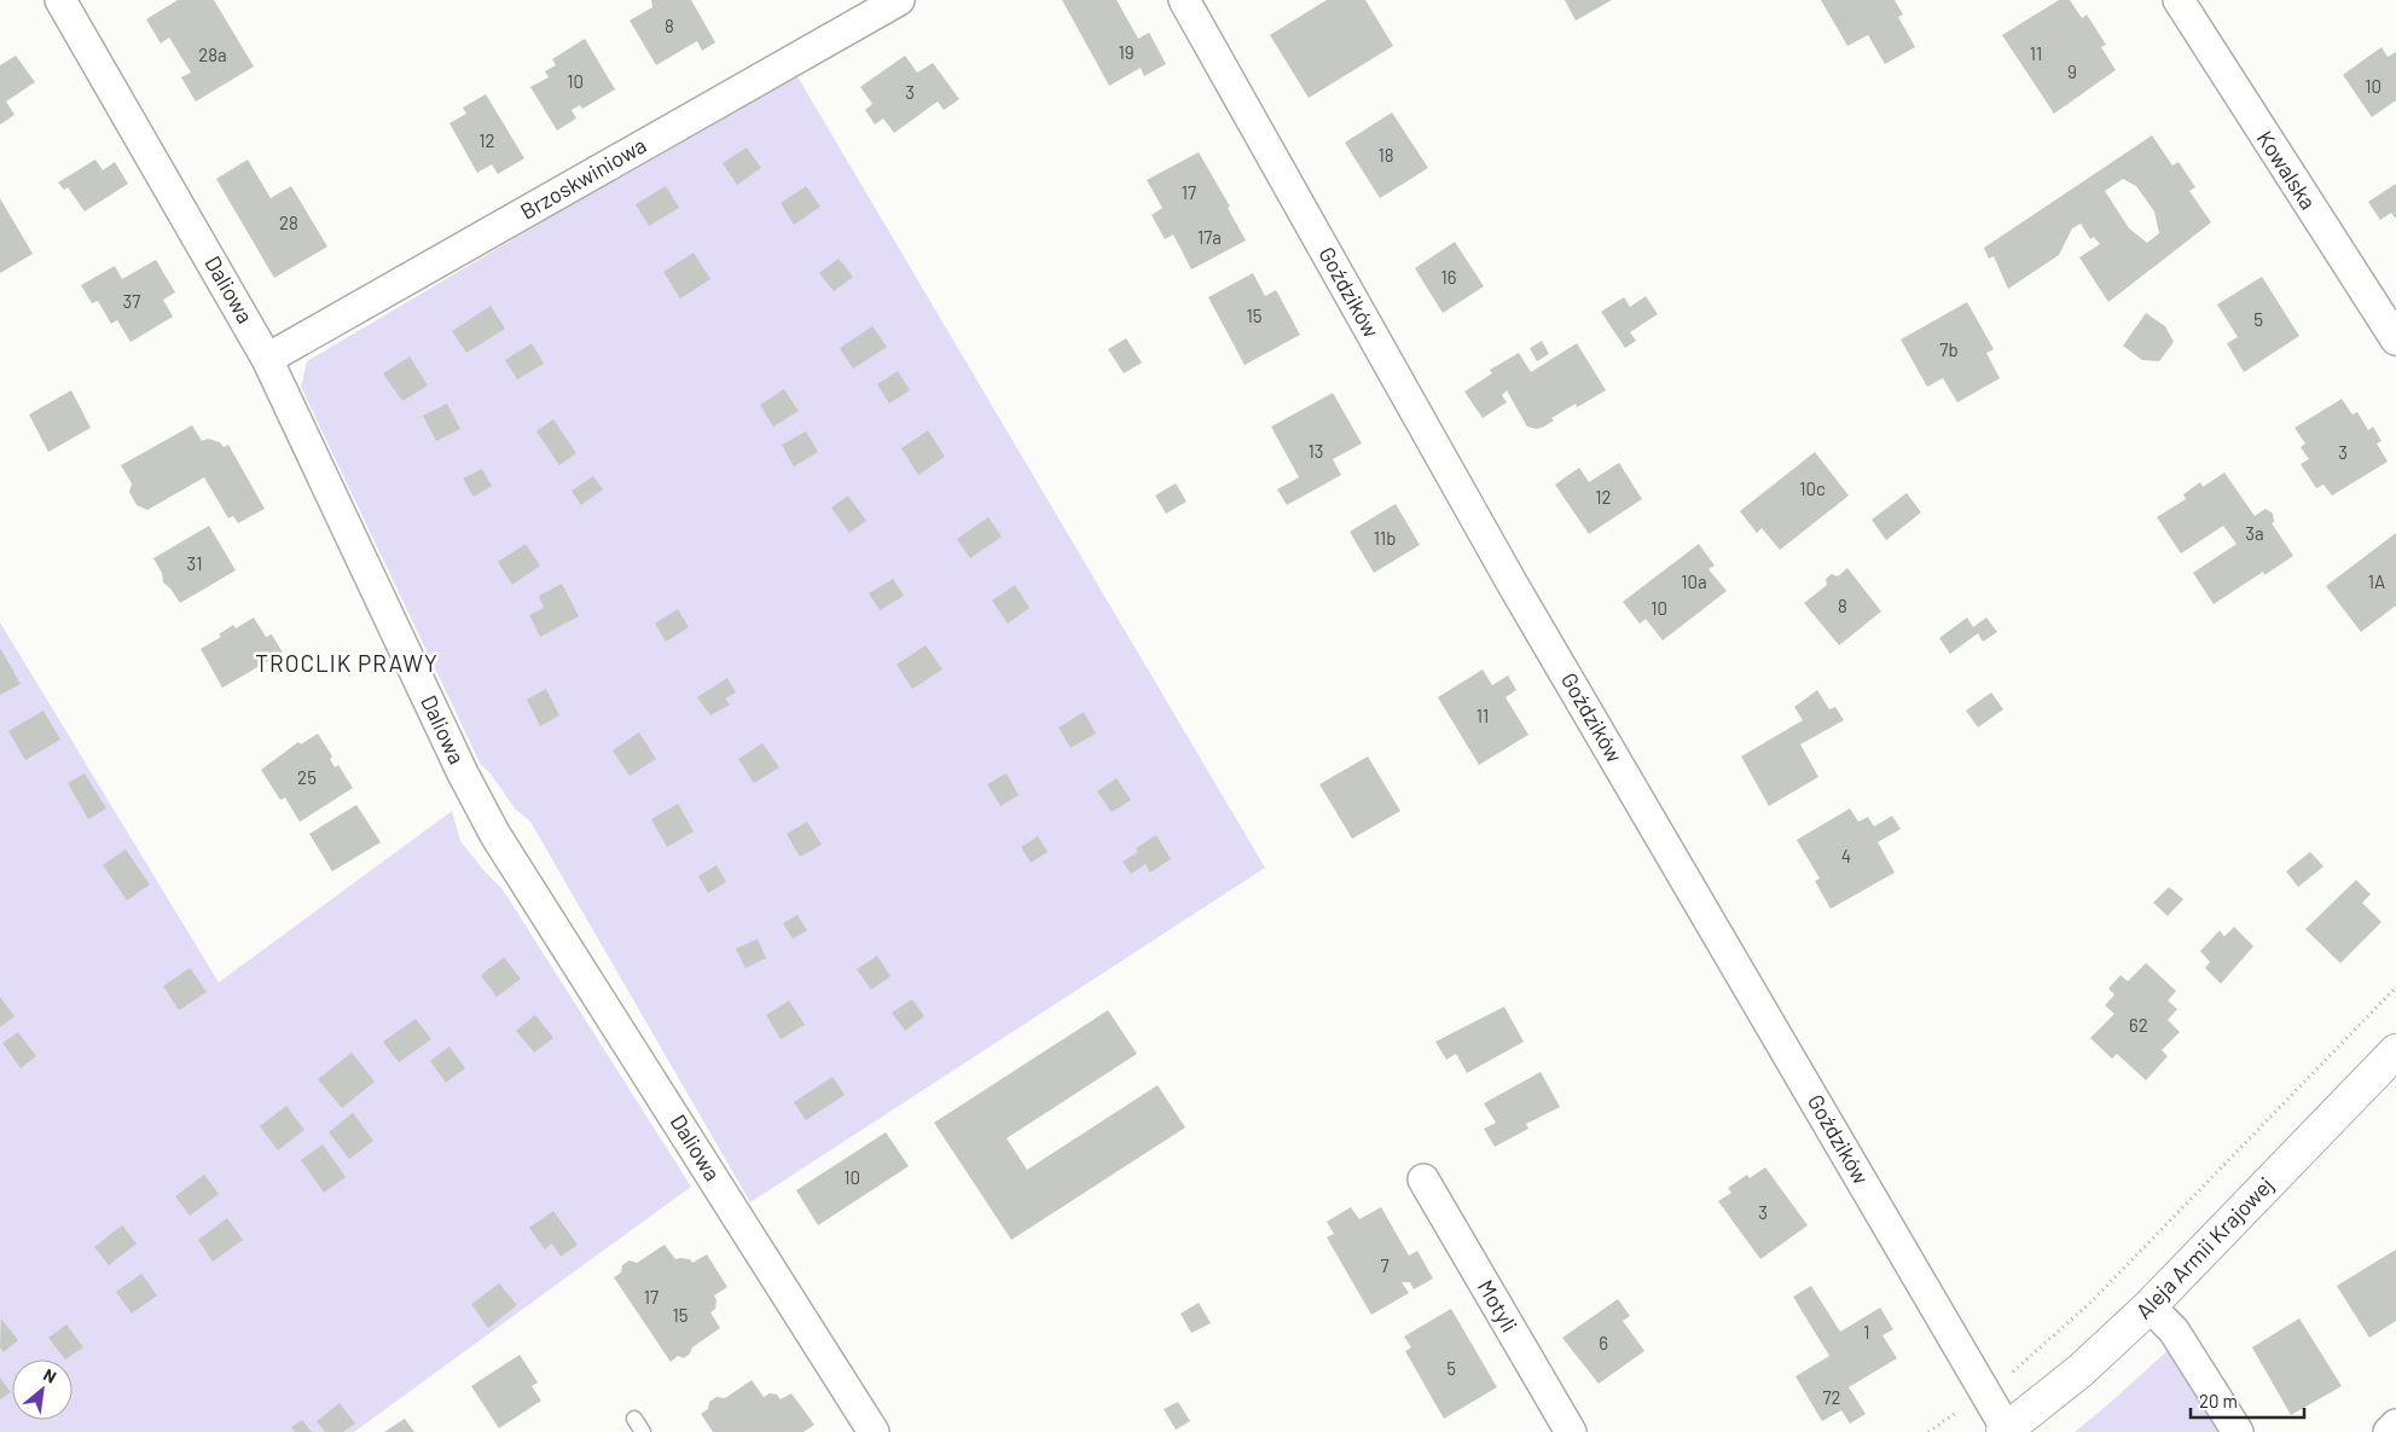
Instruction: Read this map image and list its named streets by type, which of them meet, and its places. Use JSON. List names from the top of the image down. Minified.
{"streets":{"street":["Kowalska","Brzoskwiniowa","Daliowa","Goździków","Aleja Armii Krajowej","Motyli"]},"crossings":[["Brzoskwiniowa","Daliowa"],["Goździków","Aleja Armii Krajowej"]],"districts":["TROCLIK PRAWY"],"house_numbers":["8","19","11","28a","9","10","10","3","12","18","17","28","17a","16","37","15","5","7b","13","3","10c","12","3a","11b","31","10a","1A","8","10","11","25","4","62","10","3","7","17","15","1","6","5","72"],"scale_bar":"20 m","north":"top right"}
